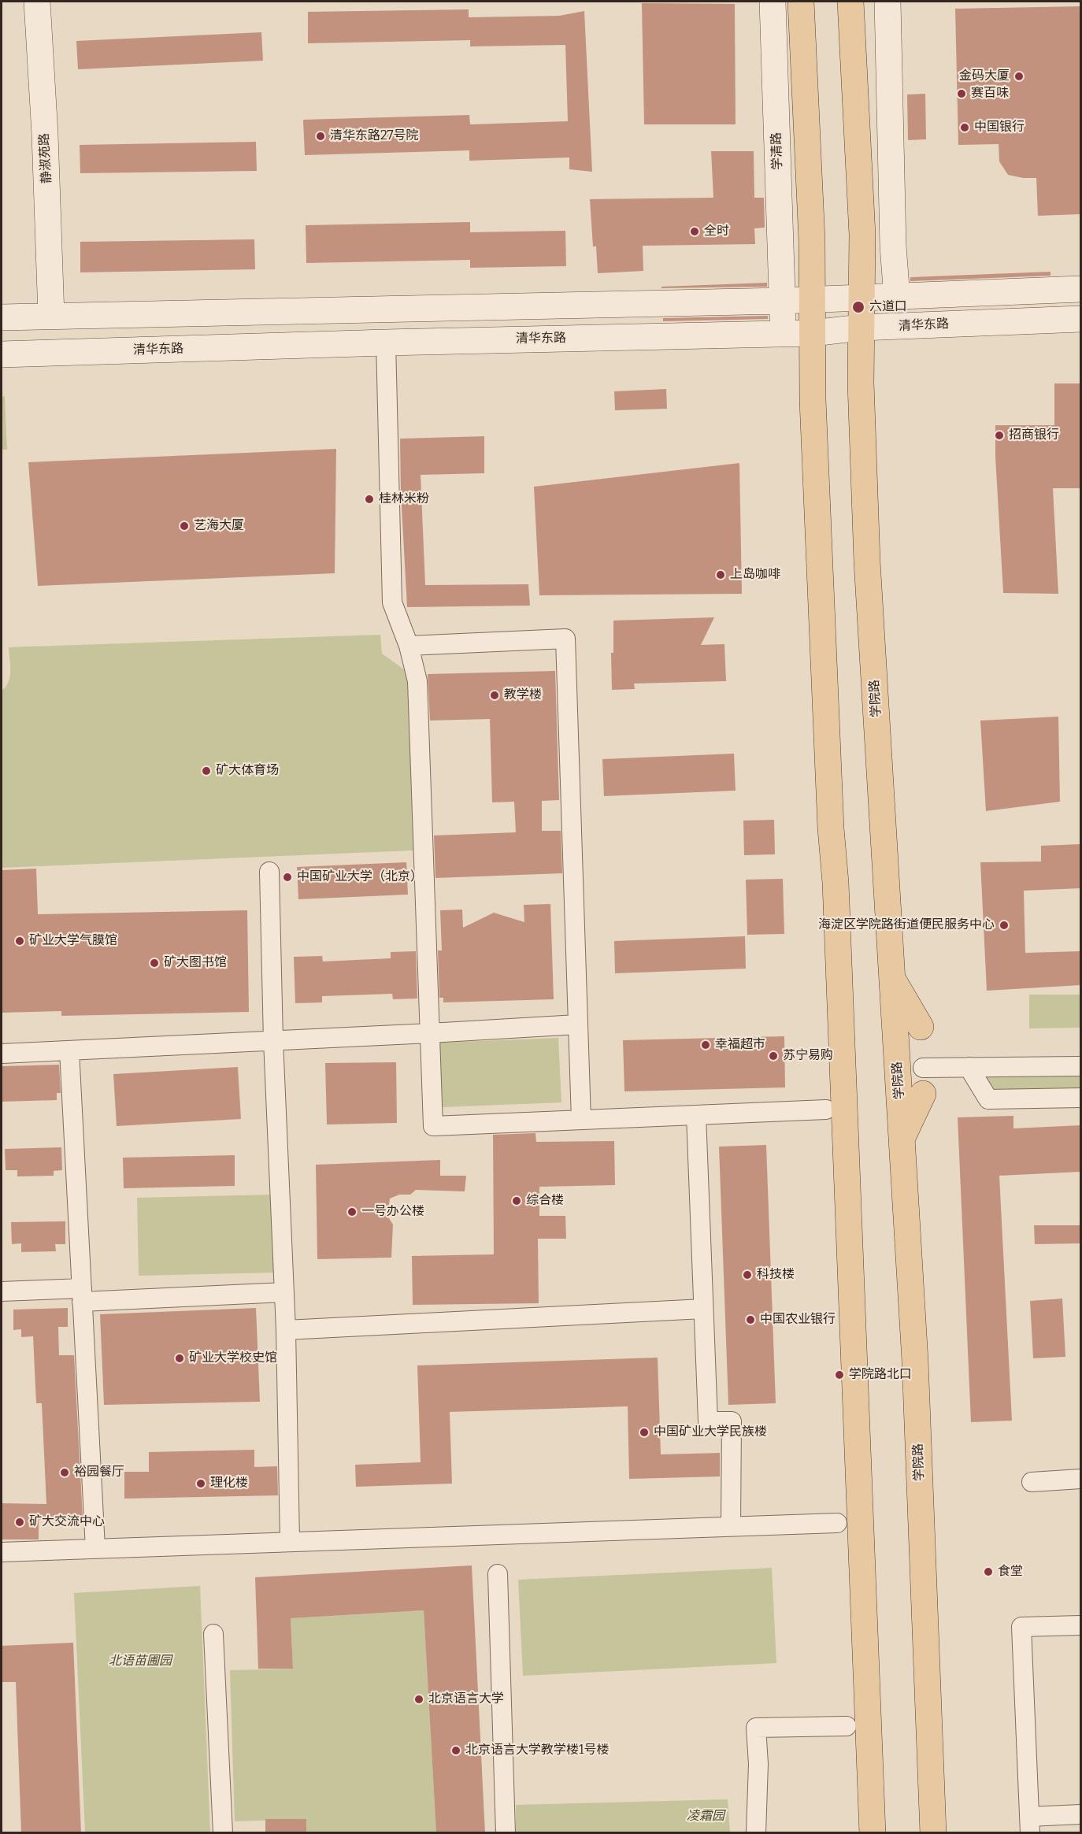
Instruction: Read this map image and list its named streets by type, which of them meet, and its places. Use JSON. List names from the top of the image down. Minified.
{"streets":{"main road":["学清路","静淑苑路","清华东路","学院路"]},"crossings":[["学清路","清华东路"],["静淑苑路","清华东路"],["清华东路","学院路"]],"parks":["北语苗圃园","凌霜园"],"places":["金码大厦","赛百味","中国银行","清华东路27号院","全时","六道口","招商银行","桂林米粉","艺海大厦","上岛咖啡","教学楼","矿大体育场","中国矿业大学（北京）","海淀区学院路街道便民服务中心","矿业大学气膜馆","矿大图书馆","幸福超市","苏宁易购","综合楼","一号办公楼","科技楼","中国农业银行","矿业大学校史馆","学院路北口","中国矿业大学民族楼","裕园餐厅","理化楼","矿大交流中心","食堂","北京语言大学","北京语言大学教学楼1号楼"]}
